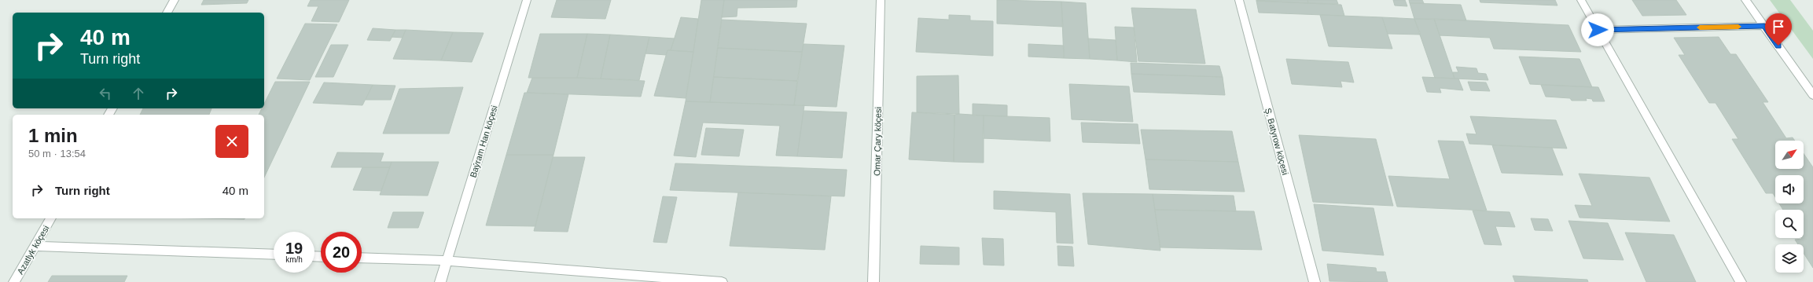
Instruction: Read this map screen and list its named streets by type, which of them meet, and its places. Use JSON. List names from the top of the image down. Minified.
{"streets":{"street":["Baýram Han köçesi","Omar Çary köçesi","Ş. Batyrow köçesi","Azatlyk köçesi"]},"north":"top right","page":{"turn":["40 m","Turn right"],"heading":["1 min","50 m · 13:54"],"list":[{"name":"Turn right","value":"40 m"}],"speed":"19 km/h","limit":"20"}}
